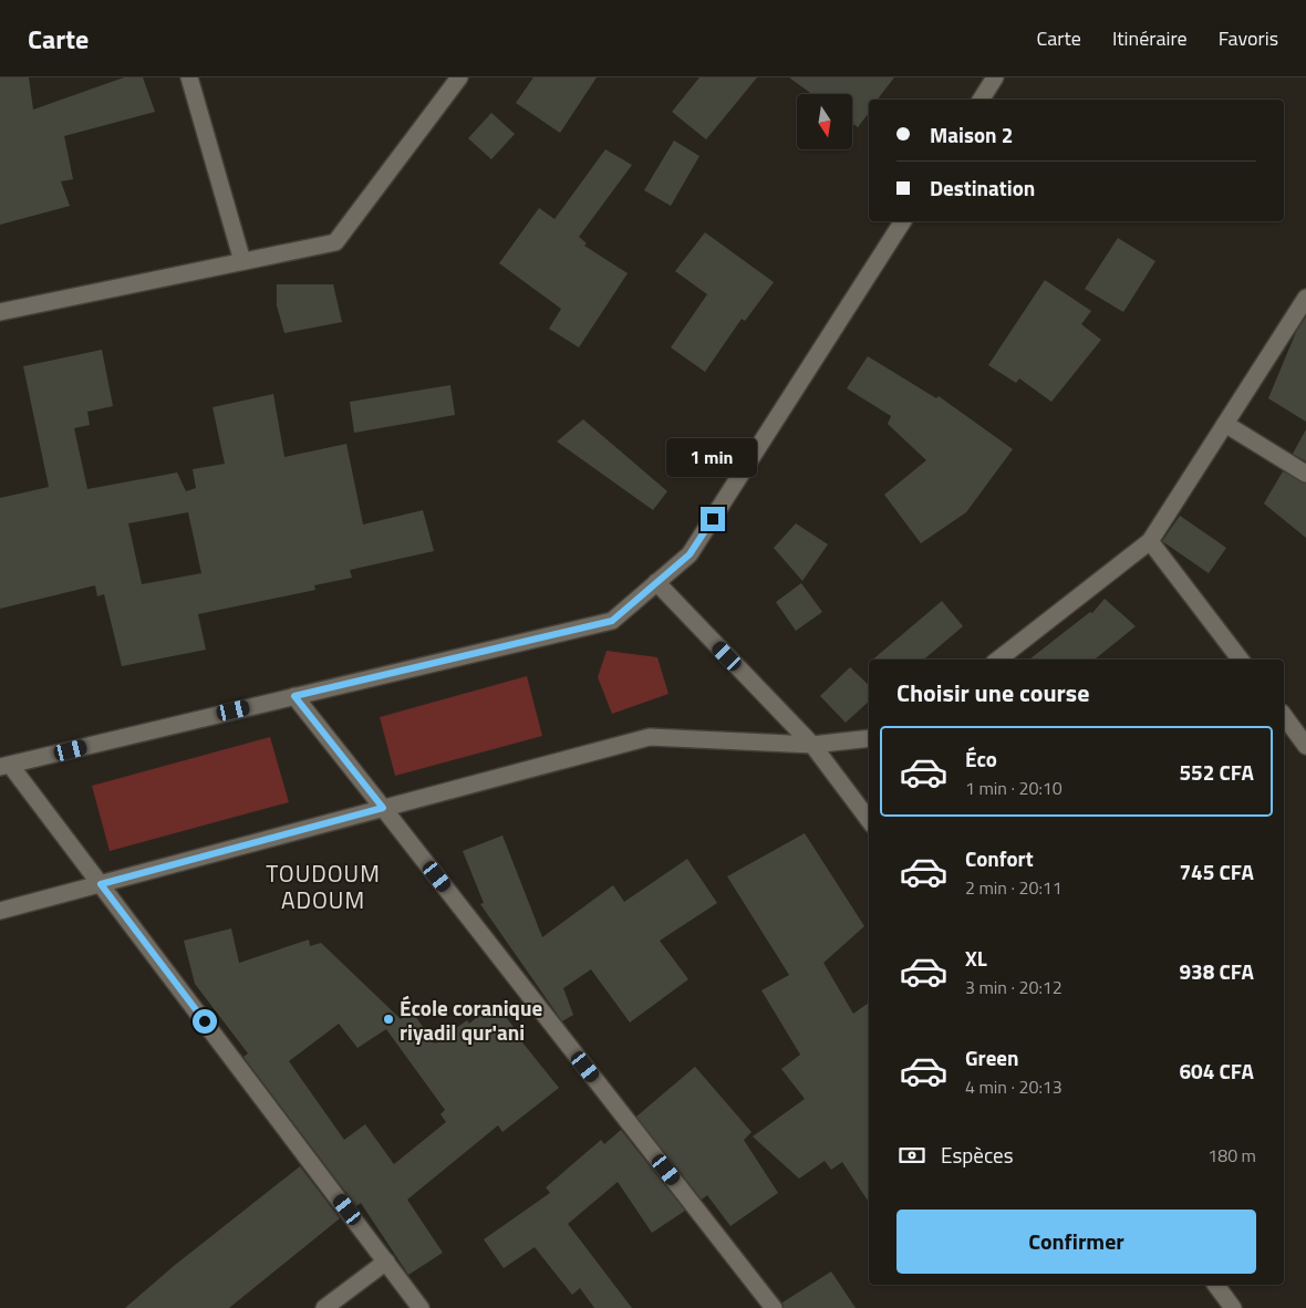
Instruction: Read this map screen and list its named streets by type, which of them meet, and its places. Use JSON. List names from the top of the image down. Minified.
{"districts":["TOUDOUM ADOUM"],"places":["École coranique riyadil qur'ani"],"north":"bottom","page":{"header":"Carte","nav":["Carte","Itinéraire","Favoris"],"banner":["Maison 2","Destination"],"bubble":"1 min","heading":"Choisir une course","list":[{"name":"Éco","note":"1 min · 20:10","value":"552 CFA"},{"name":"Confort","note":"2 min · 20:11","value":"745 CFA"},{"name":"XL","note":"3 min · 20:12","value":"938 CFA"},{"name":"Green","note":"4 min · 20:13","value":"604 CFA"}],"pay":["Espèces","180 m"],"buttons":"Confirmer"}}
